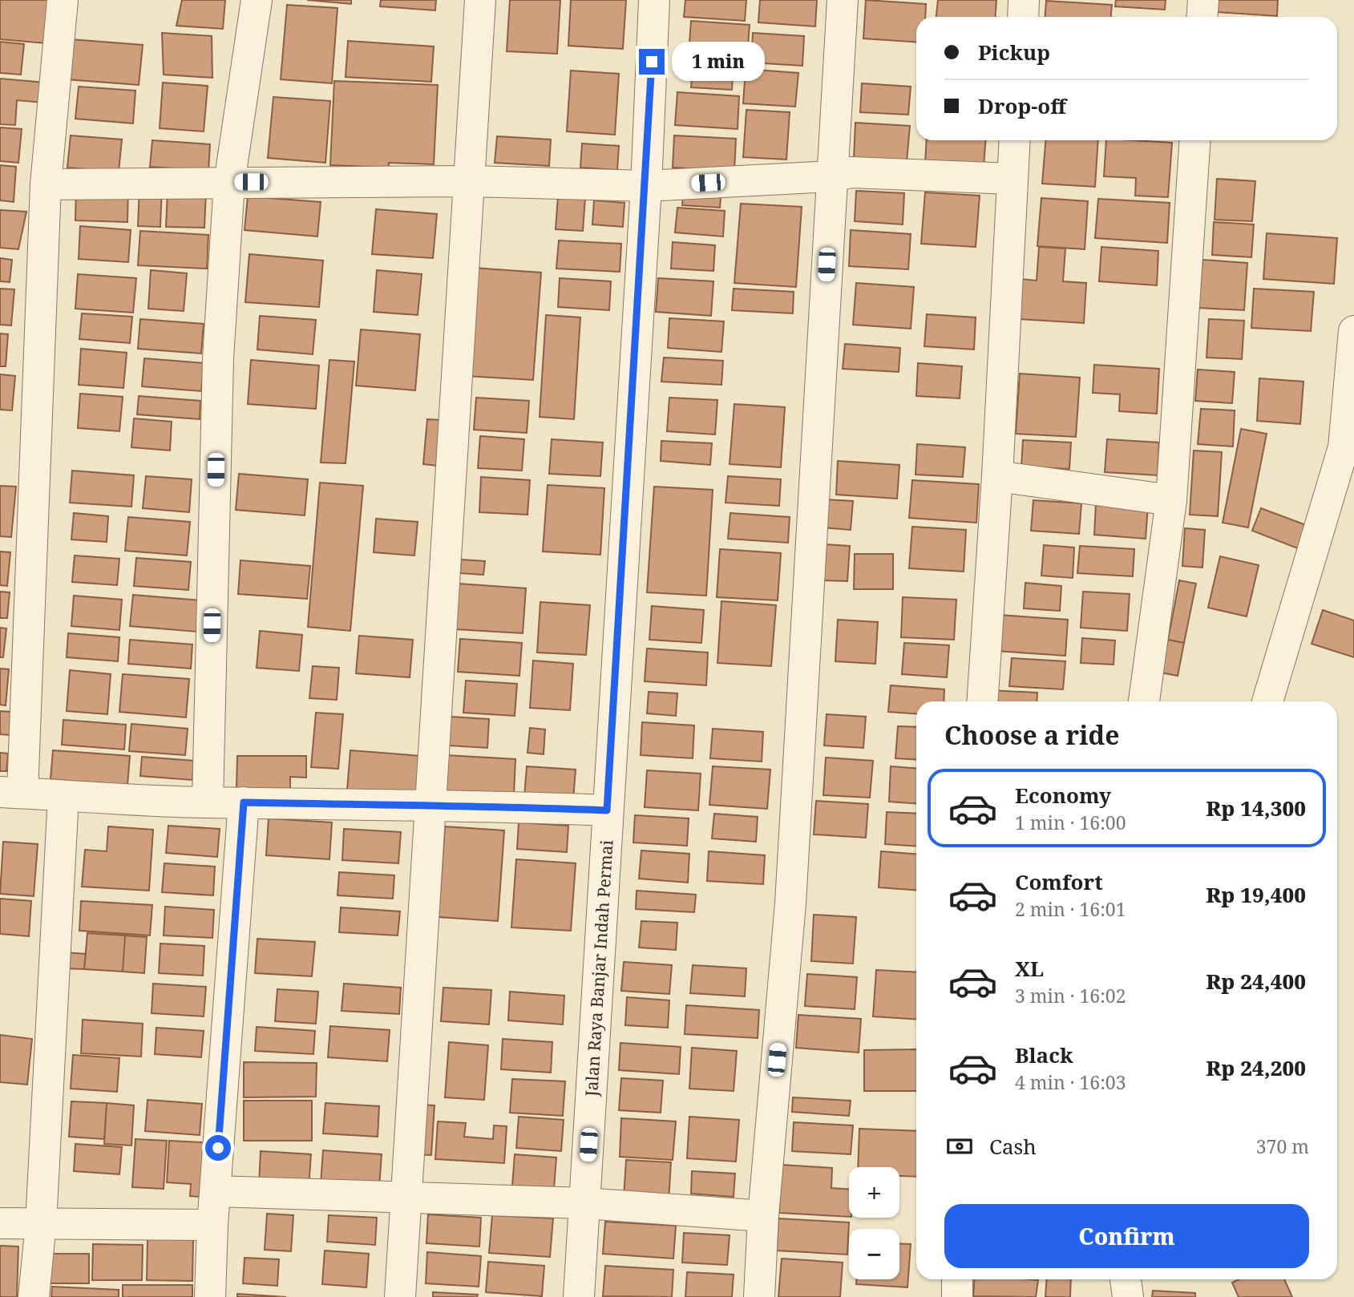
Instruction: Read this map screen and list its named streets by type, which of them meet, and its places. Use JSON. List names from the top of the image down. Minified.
{"streets":{"street":["Jalan Raya Banjar Indah Permai"]},"page":{"banner":["Pickup","Drop-off"],"bubble":"1 min","heading":"Choose a ride","list":[{"name":"Economy","note":"1 min · 16:00","value":"Rp 14,300"},{"name":"Comfort","note":"2 min · 16:01","value":"Rp 19,400"},{"name":"XL","note":"3 min · 16:02","value":"Rp 24,400"},{"name":"Black","note":"4 min · 16:03","value":"Rp 24,200"}],"pay":["Cash","370 m"],"map_buttons":["+","−"],"buttons":"Confirm"}}
